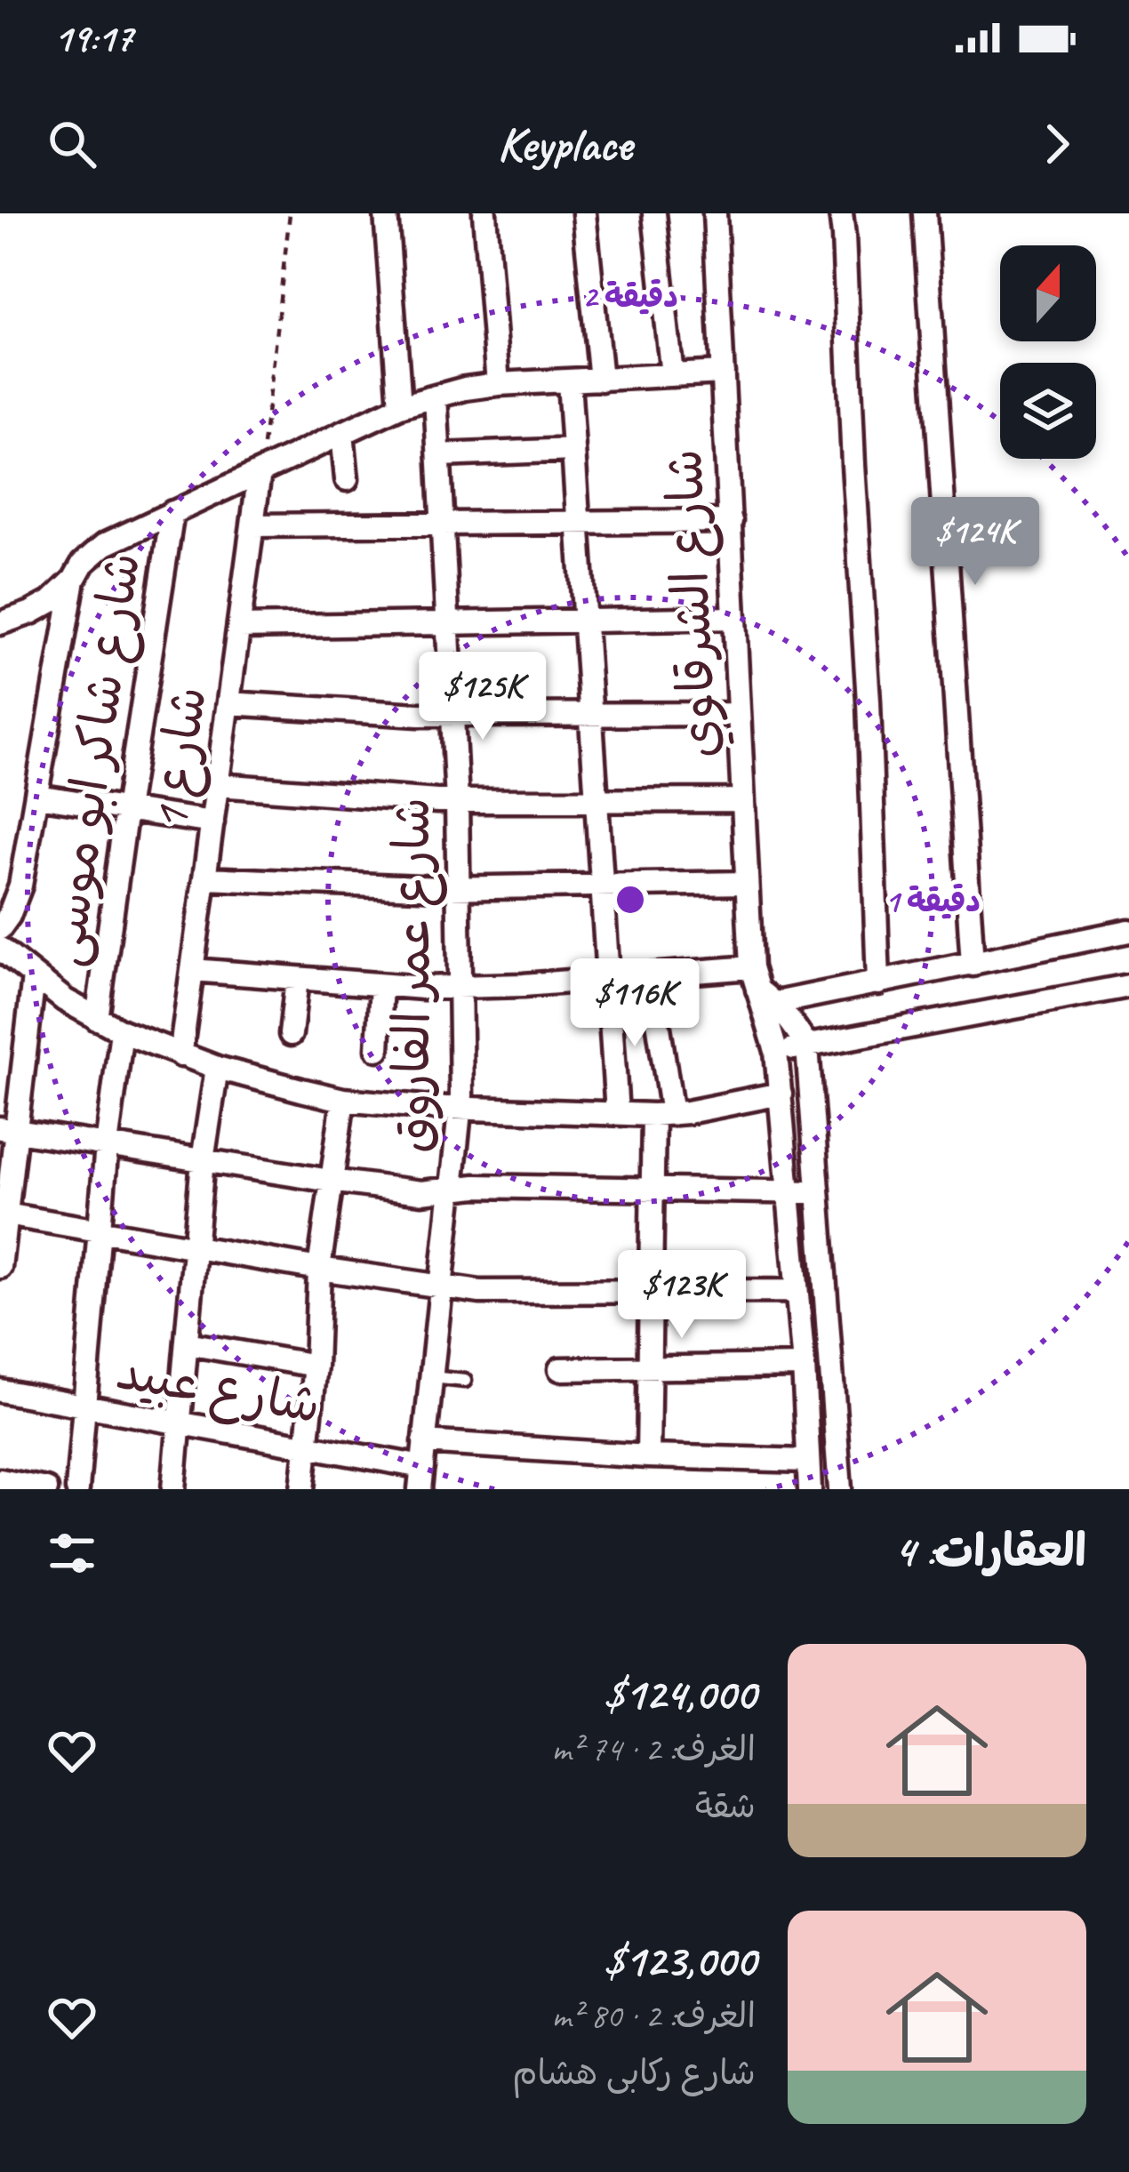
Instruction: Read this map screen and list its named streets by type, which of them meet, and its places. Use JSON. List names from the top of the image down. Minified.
{"streets":{"street":["شارع الشرقاوي","شارع 1","شارع شاكر ابو موسى","شارع عمر الفاروق","شارع عبيد"]},"crossings":[["شارع عمر الفاروق","شارع عبيد"]],"north":"top","page":{"status":"19:17","header":"Keyplace","price":["$124K","$125K","$116K","$123K"],"heading":"العقارات: 4","list":[{"name":"$124,000","note":"الغرف: 2 · 74 m² · شقة"},{"name":"$123,000","note":"الغرف: 2 · 80 m² · شارع ركابى هشام"}]},"rings":["2 دقيقة","1 دقيقة"]}
